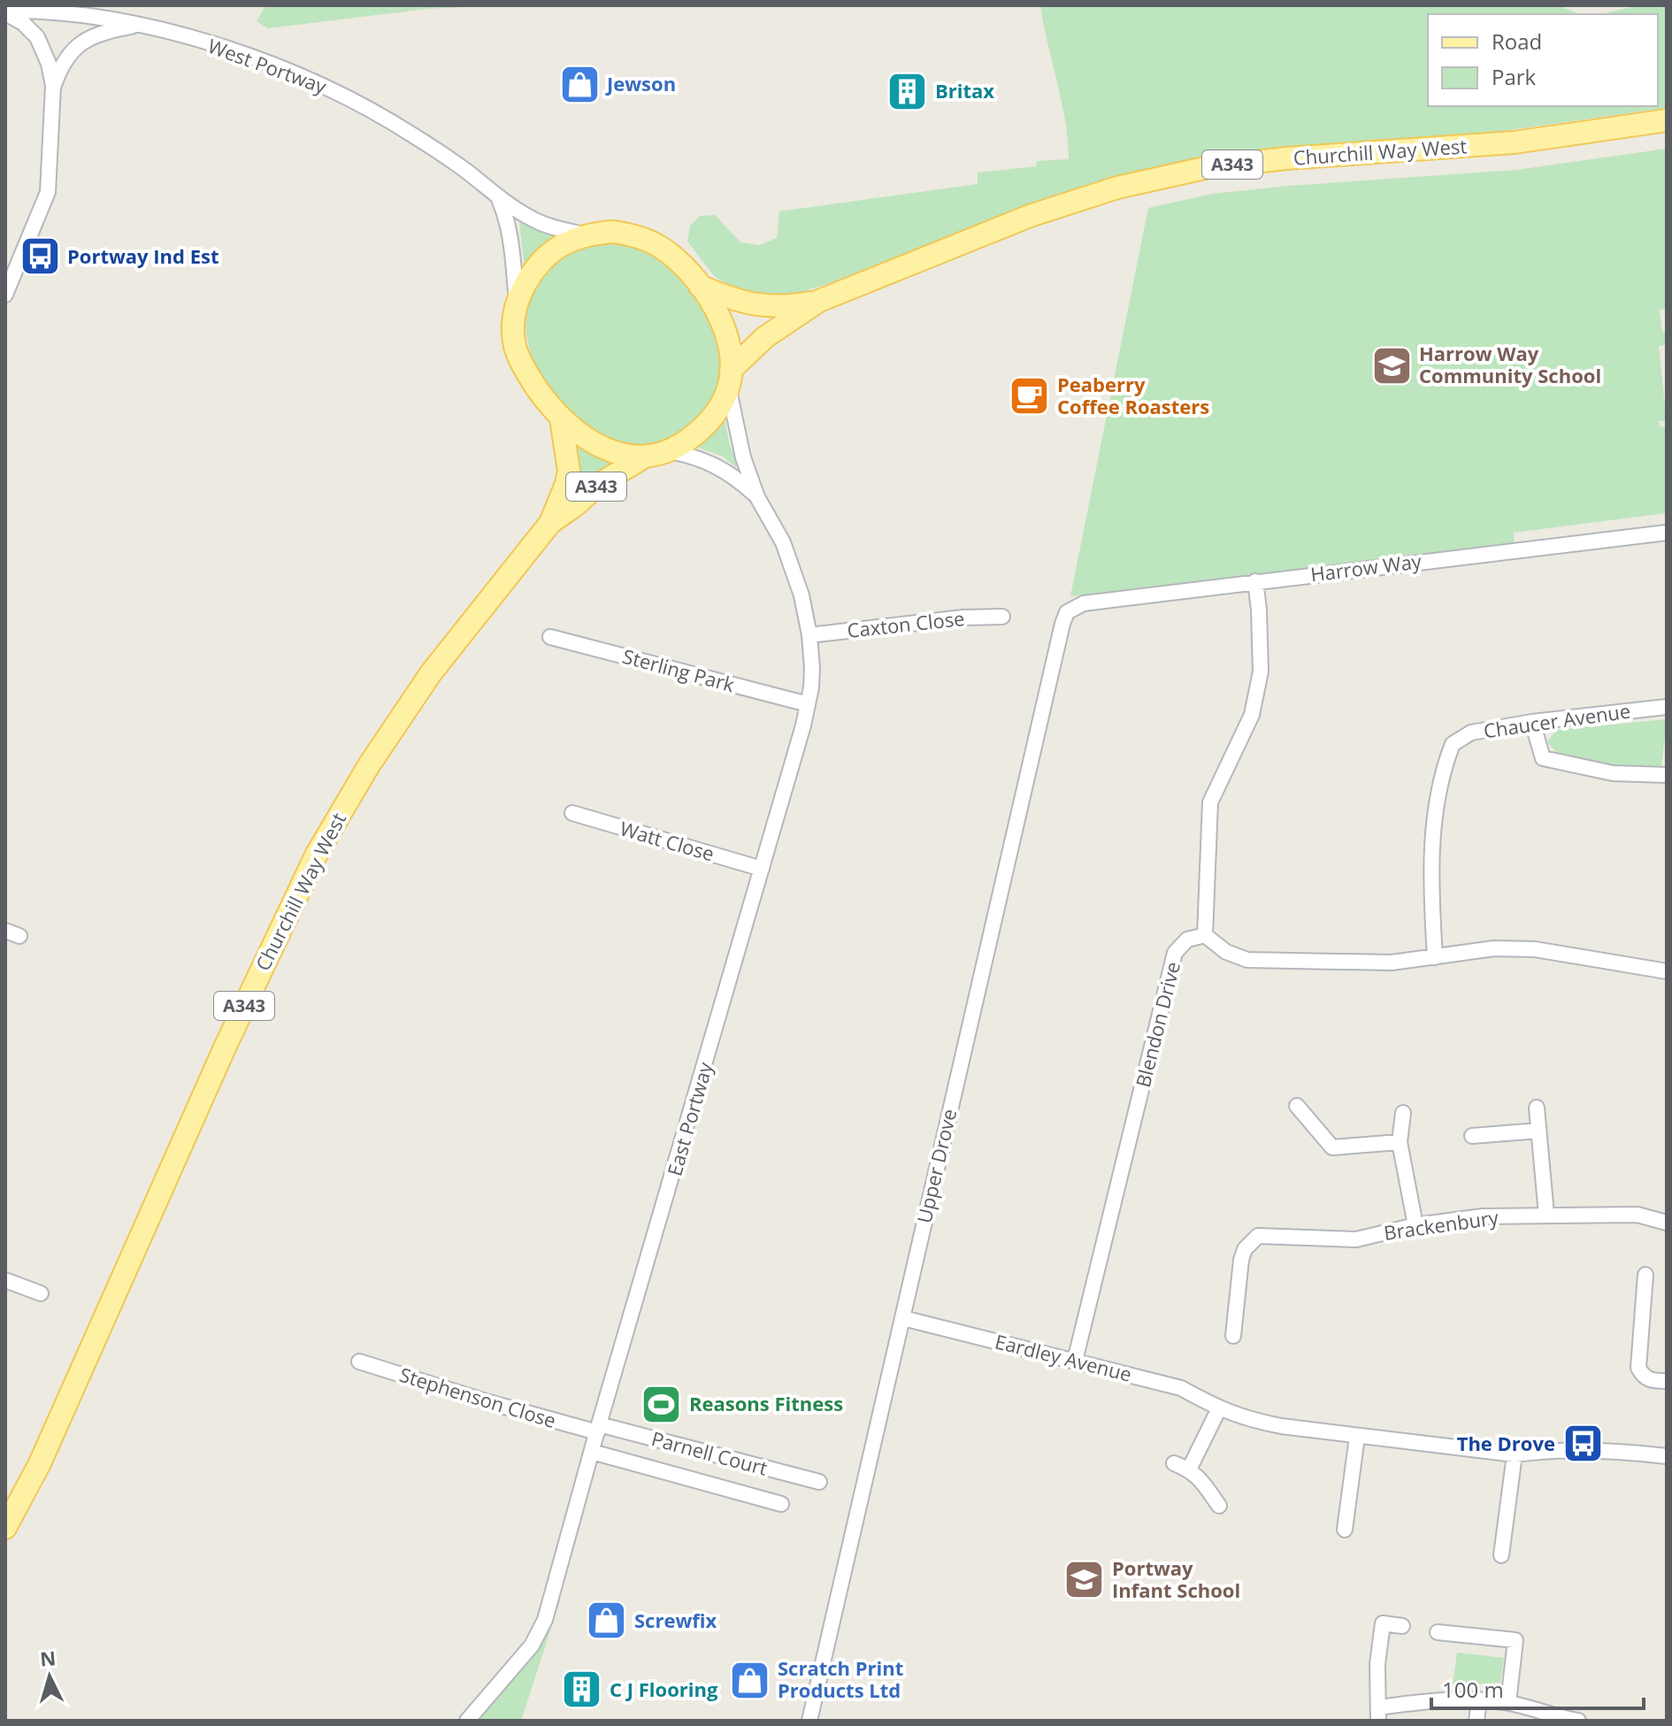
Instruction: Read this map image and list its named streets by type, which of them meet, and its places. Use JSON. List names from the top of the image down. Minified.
{"streets":{"main road":["Churchill Way West","A343"],"street":["West Portway","Harrow Way","Caxton Close","Sterling Park","Chaucer Avenue","Watt Close","Blendon Drive","East Portway","Upper Drove","Brackenbury","Eardley Avenue","Stephenson Close","Parnell Court"]},"crossings":[["West Portway","Churchill Way West"],["Harrow Way","Upper Drove"],["Caxton Close","East Portway"],["Sterling Park","East Portway"],["Watt Close","East Portway"],["Blendon Drive","Eardley Avenue"],["East Portway","Stephenson Close"],["East Portway","Parnell Court"],["Upper Drove","Eardley Avenue"],["Stephenson Close","Parnell Court"]],"places":{"shop":["Jewson","Screwfix","Scratch Print Products Ltd"],"building":["Britax","C J Flooring"],"bus stop":["Portway Ind Est","The Drove"],"school or university":["Harrow Way Community School","Portway Infant School"],"cafe":["Peaberry Coffee Roasters"],"sports":["Reasons Fitness"]},"legend":["Road","Park"],"scale_bar":"100 m","north":"top"}
